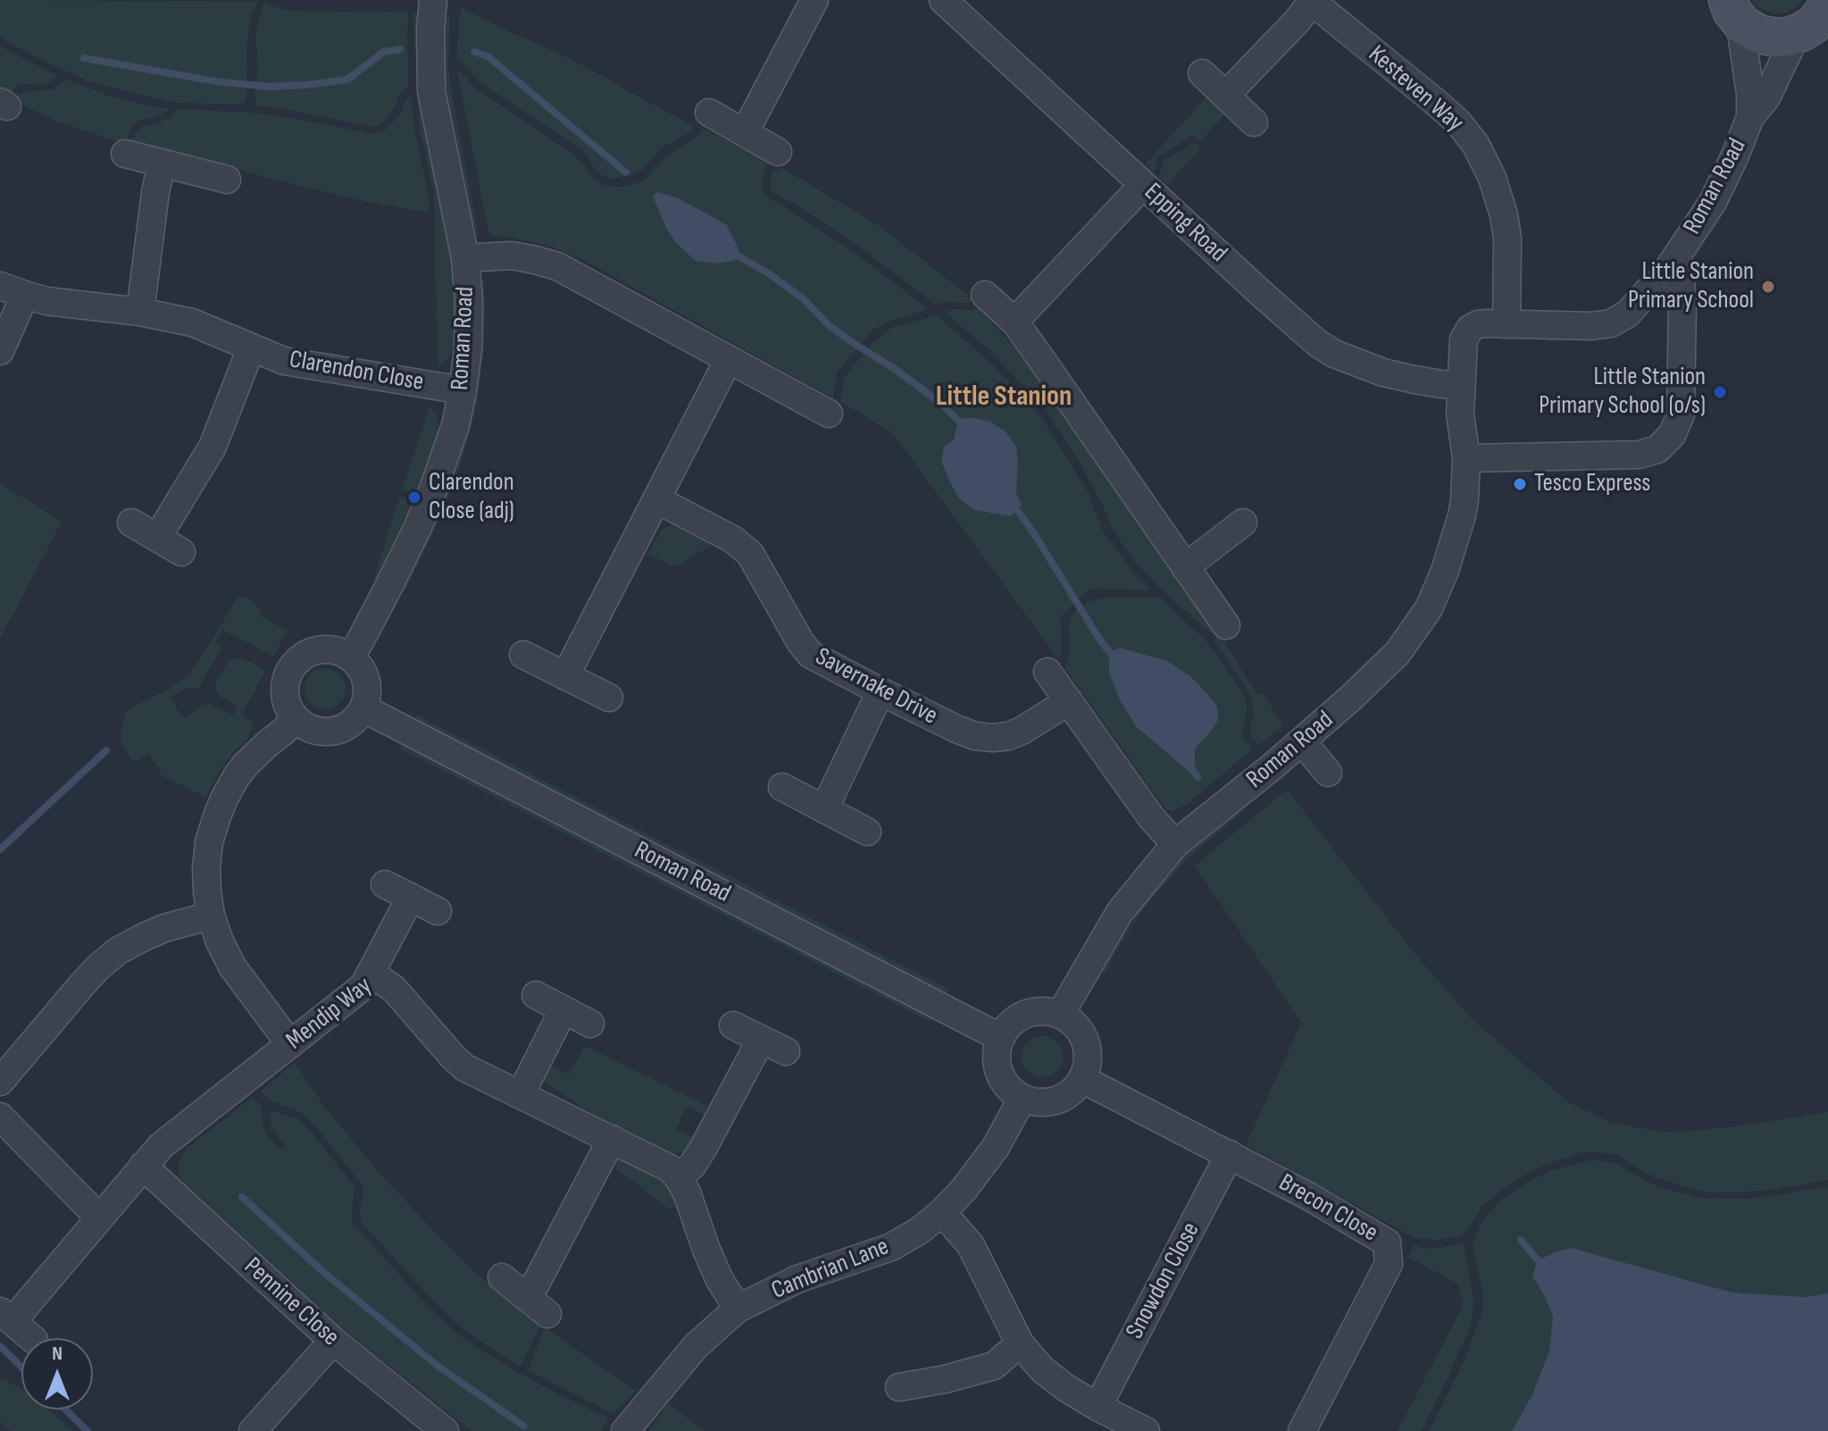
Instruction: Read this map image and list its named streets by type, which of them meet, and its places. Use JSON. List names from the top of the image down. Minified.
{"streets":{"street":["Kesteven Way","Roman Road","Epping Road","Clarendon Close","Savernake Drive","Mendip Way","Brecon Close","Cambrian Lane","Snowdon Close","Pennine Close"]},"crossings":[["Kesteven Way","Roman Road"],["Roman Road","Epping Road"],["Roman Road","Clarendon Close"],["Roman Road","Brecon Close"],["Roman Road","Cambrian Lane"],["Mendip Way","Pennine Close"],["Brecon Close","Cambrian Lane"],["Brecon Close","Snowdon Close"]],"districts":["Little Stanion"],"places":["Little Stanion Primary School","Little Stanion Primary School (o/s)","Tesco Express","Clarendon Close (adj)"],"north":"top"}
